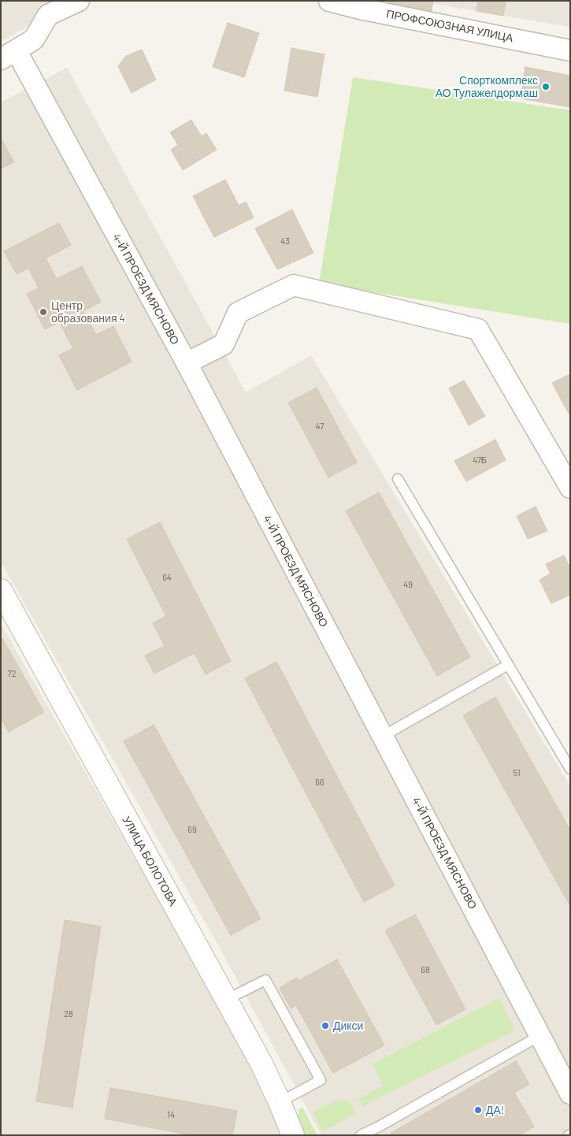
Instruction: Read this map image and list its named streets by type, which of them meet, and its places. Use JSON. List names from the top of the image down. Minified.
{"streets":{"street":["ПРОФСОЮЗНАЯ УЛИЦА","4-Й ПРОЕЗД МЯСНОВО","УЛИЦА БОЛОТОВА"]},"places":["Спорткомплекс АО Тулажелдормаш","Центр образования 4","Дикси","ДА!"],"house_numbers":["43","47","47Б","64","49","72","51","66","69","68","28","14"]}
